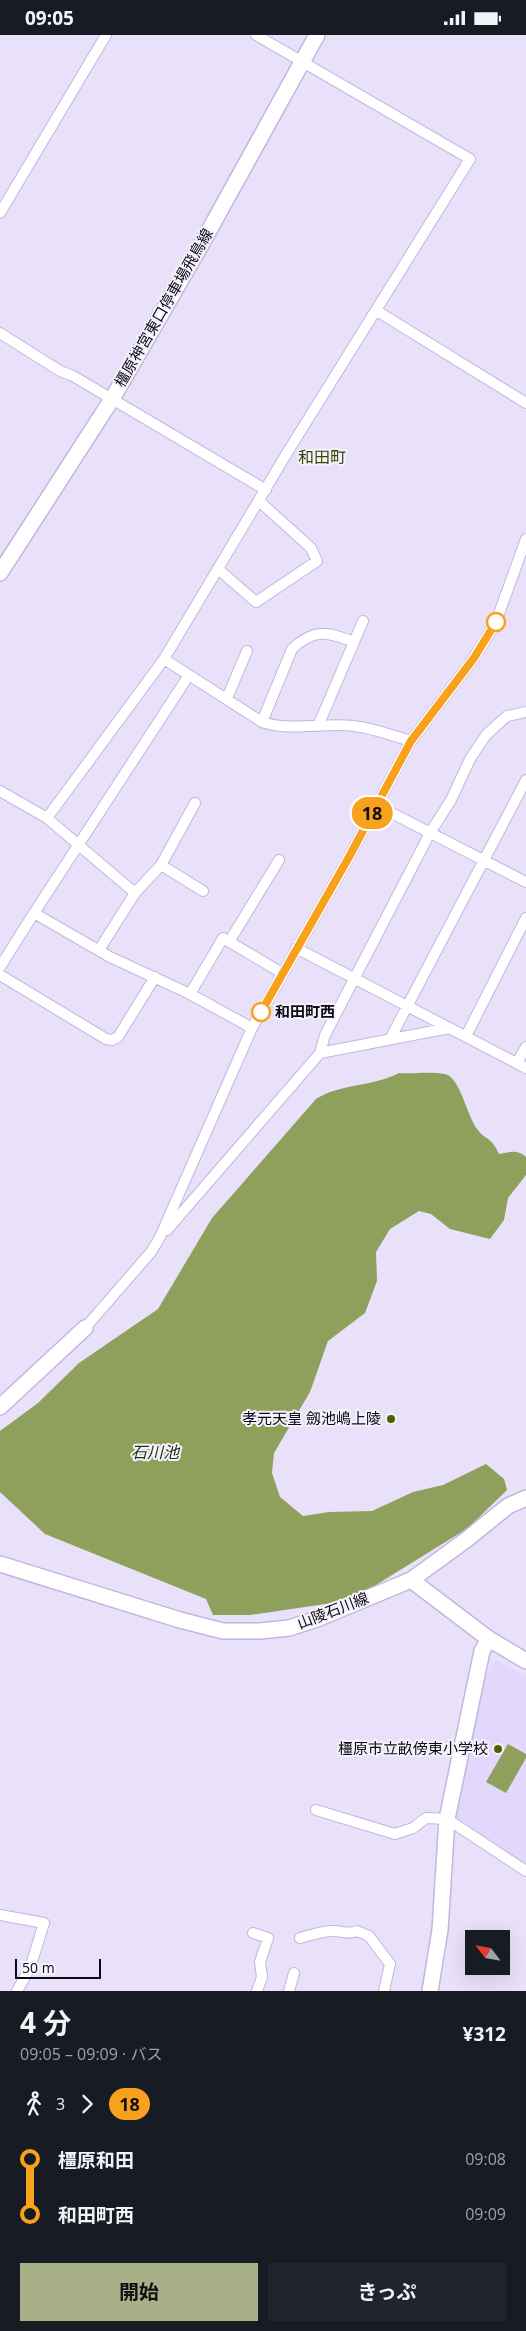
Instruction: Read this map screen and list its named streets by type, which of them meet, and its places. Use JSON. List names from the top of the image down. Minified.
{"streets":{"main road":["橿原神宮東口停車場飛鳥線","山陵石川線"]},"districts":["和田町"],"water":["石川池"],"places":["和田町西","孝元天皇 劔池嶋上陵","橿原市立畝傍東小学校"],"lines":["bus line 18"],"scale_bar":"50 m","north":"top left","page":{"status":"09:05","on_map":"18","scale":"50 m","heading":["4 分","09:05 – 09:09 · バス","¥312"],"legs":["3","18"],"list":[{"name":"橿原和田","value":"09:08"},{"name":"和田町西","value":"09:09"}],"buttons":["開始","きっぷ"]}}
